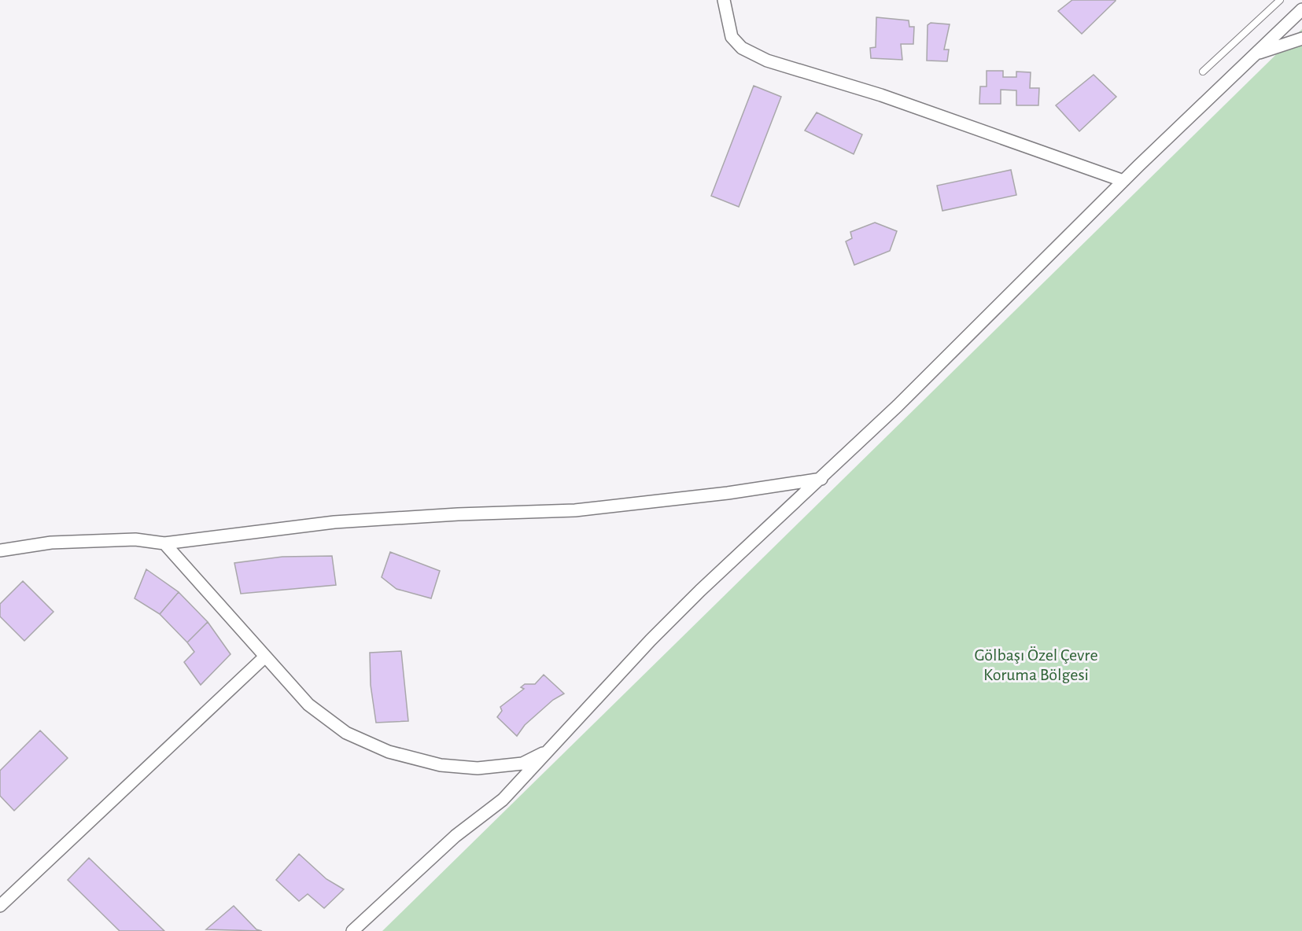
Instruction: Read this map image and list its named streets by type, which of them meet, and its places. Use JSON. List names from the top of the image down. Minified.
{"parks":["Gölbaşı Özel Çevre Koruma Bölgesi"]}
